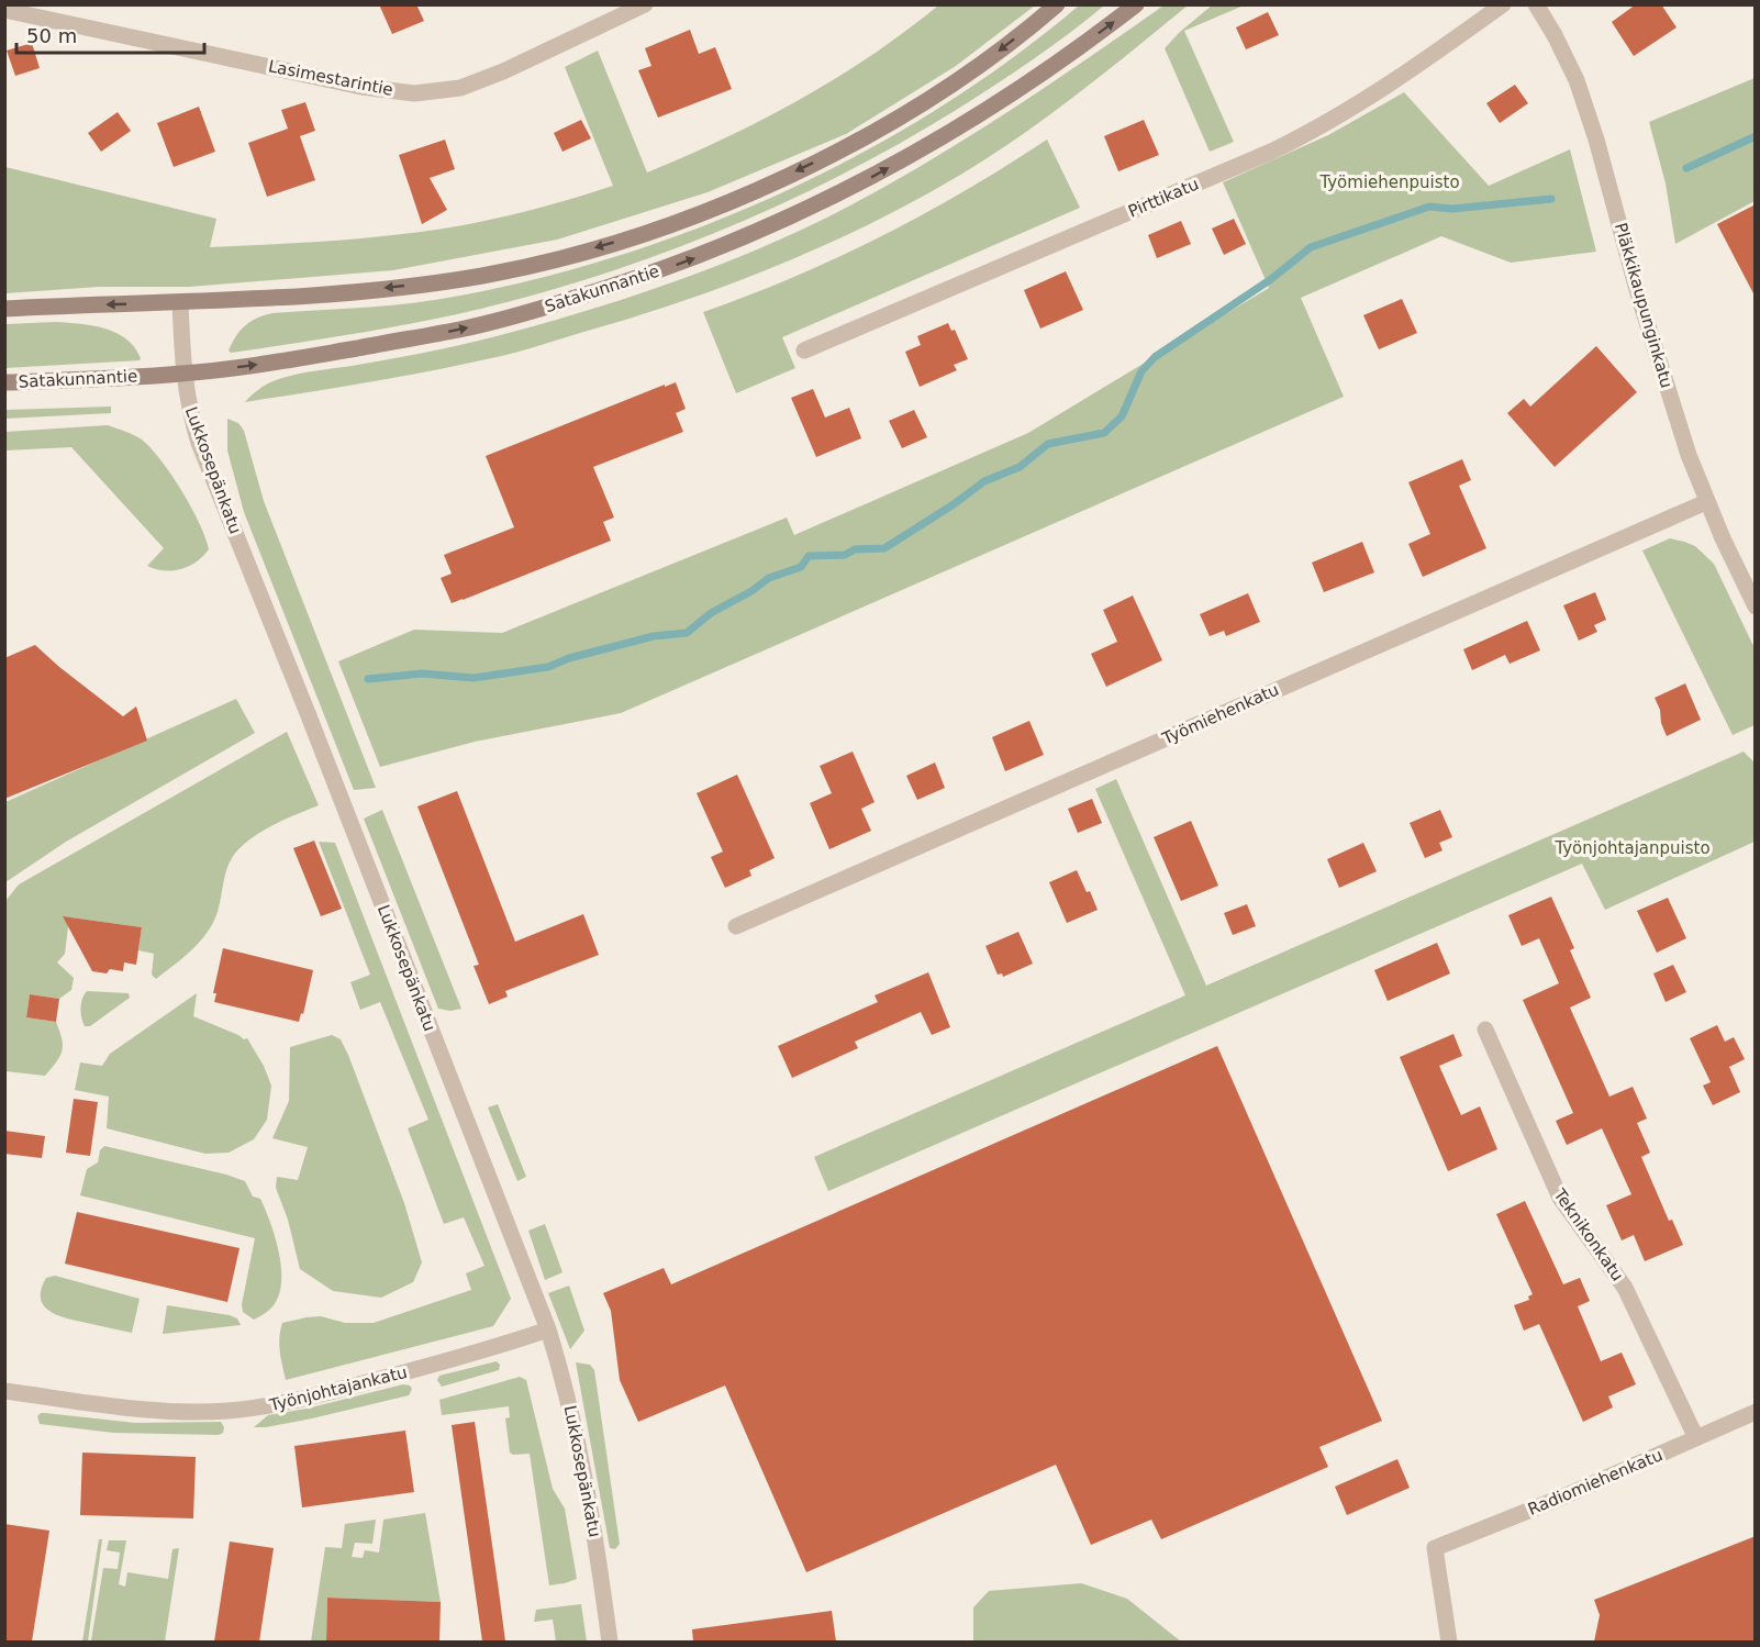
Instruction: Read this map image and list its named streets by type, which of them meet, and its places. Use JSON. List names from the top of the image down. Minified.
{"streets":{"main road":["Satakunnantie"],"street":["Lasimestarintie","Pirttikatu","Pläkkikaupunginkatu","Lukkosepänkatu","Työmiehenkatu","Teknikonkatu","Työnjohtajankatu","Radiomiehenkatu"]},"crossings":[["Satakunnantie","Lukkosepänkatu"],["Pläkkikaupunginkatu","Työmiehenkatu"],["Lukkosepänkatu","Työnjohtajankatu"],["Teknikonkatu","Radiomiehenkatu"]],"parks":["Työmiehenpuisto","Työnjohtajanpuisto"],"scale_bar":"50 m"}
